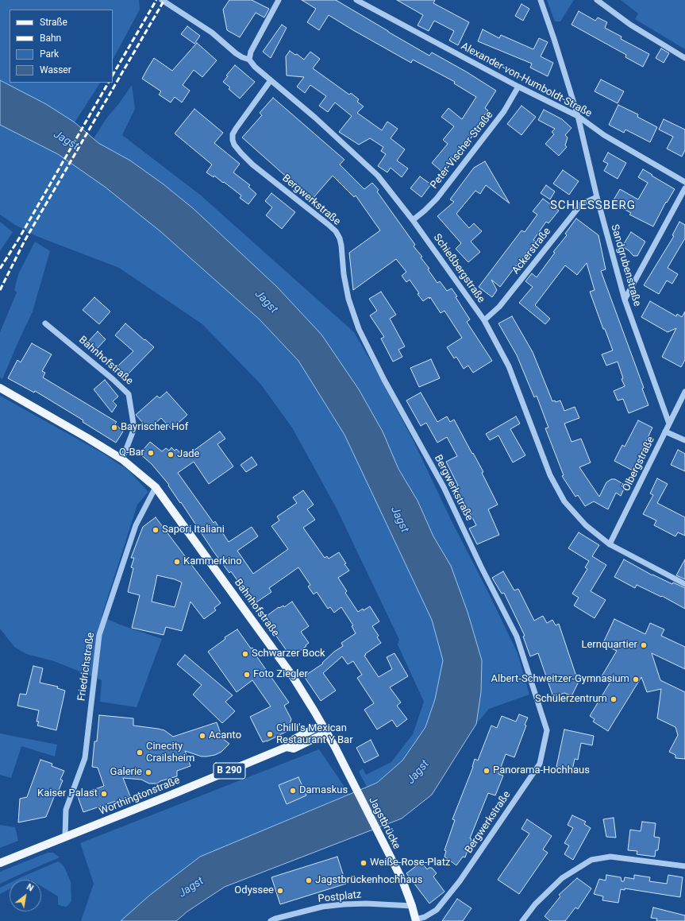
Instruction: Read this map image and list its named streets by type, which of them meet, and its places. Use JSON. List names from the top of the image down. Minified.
{"streets":{"main road":["Bahnhofstraße","B 290","Worthingtonstraße","Jagstbrücke"],"street":["Alexander-von-Humboldt-Straße","Peter-Vischer-Straße","Bergwerkstraße","Ackerstraße","Sandgrubenstraße","Schießbergstraße","Ölbergstraße","Friedrichstraße","Postplatz"]},"crossings":[["Alexander-von-Humboldt-Straße","Peter-Vischer-Straße"],["Alexander-von-Humboldt-Straße","Sandgrubenstraße"],["Peter-Vischer-Straße","Schießbergstraße"],["Bergwerkstraße","Schießbergstraße"],["Bergwerkstraße","Jagstbrücke"],["Ackerstraße","Sandgrubenstraße"],["Ackerstraße","Schießbergstraße"],["Sandgrubenstraße","Ölbergstraße"],["Schießbergstraße","Ölbergstraße"],["Bahnhofstraße","Friedrichstraße"],["Bahnhofstraße","Worthingtonstraße"],["Bahnhofstraße","Jagstbrücke"],["Friedrichstraße","Worthingtonstraße"],["Worthingtonstraße","Jagstbrücke"],["Jagstbrücke","Postplatz"]],"districts":["SCHIESSBERG"],"water":["Jagst"],"places":["Bayrischer Hof","Q-Bar","Jade","Sapori Italiani","Kammerkino","Lernquartier","Schwarzer Bock","Foto Ziegler","Albert-Schweitzer-Gymnasium","Schülerzentrum","Chilli's Mexican Restaurant Y Bar","Acanto","Cinecity Crailsheim","Panorama-Hochhaus","Galerie","Damaskus","Kaiser Palast","Weiße-Rose-Platz","Jagstbrückenhochhaus","Odyssee"],"legend":["Straße","Bahn","Park","Wasser"],"north":"top right"}
